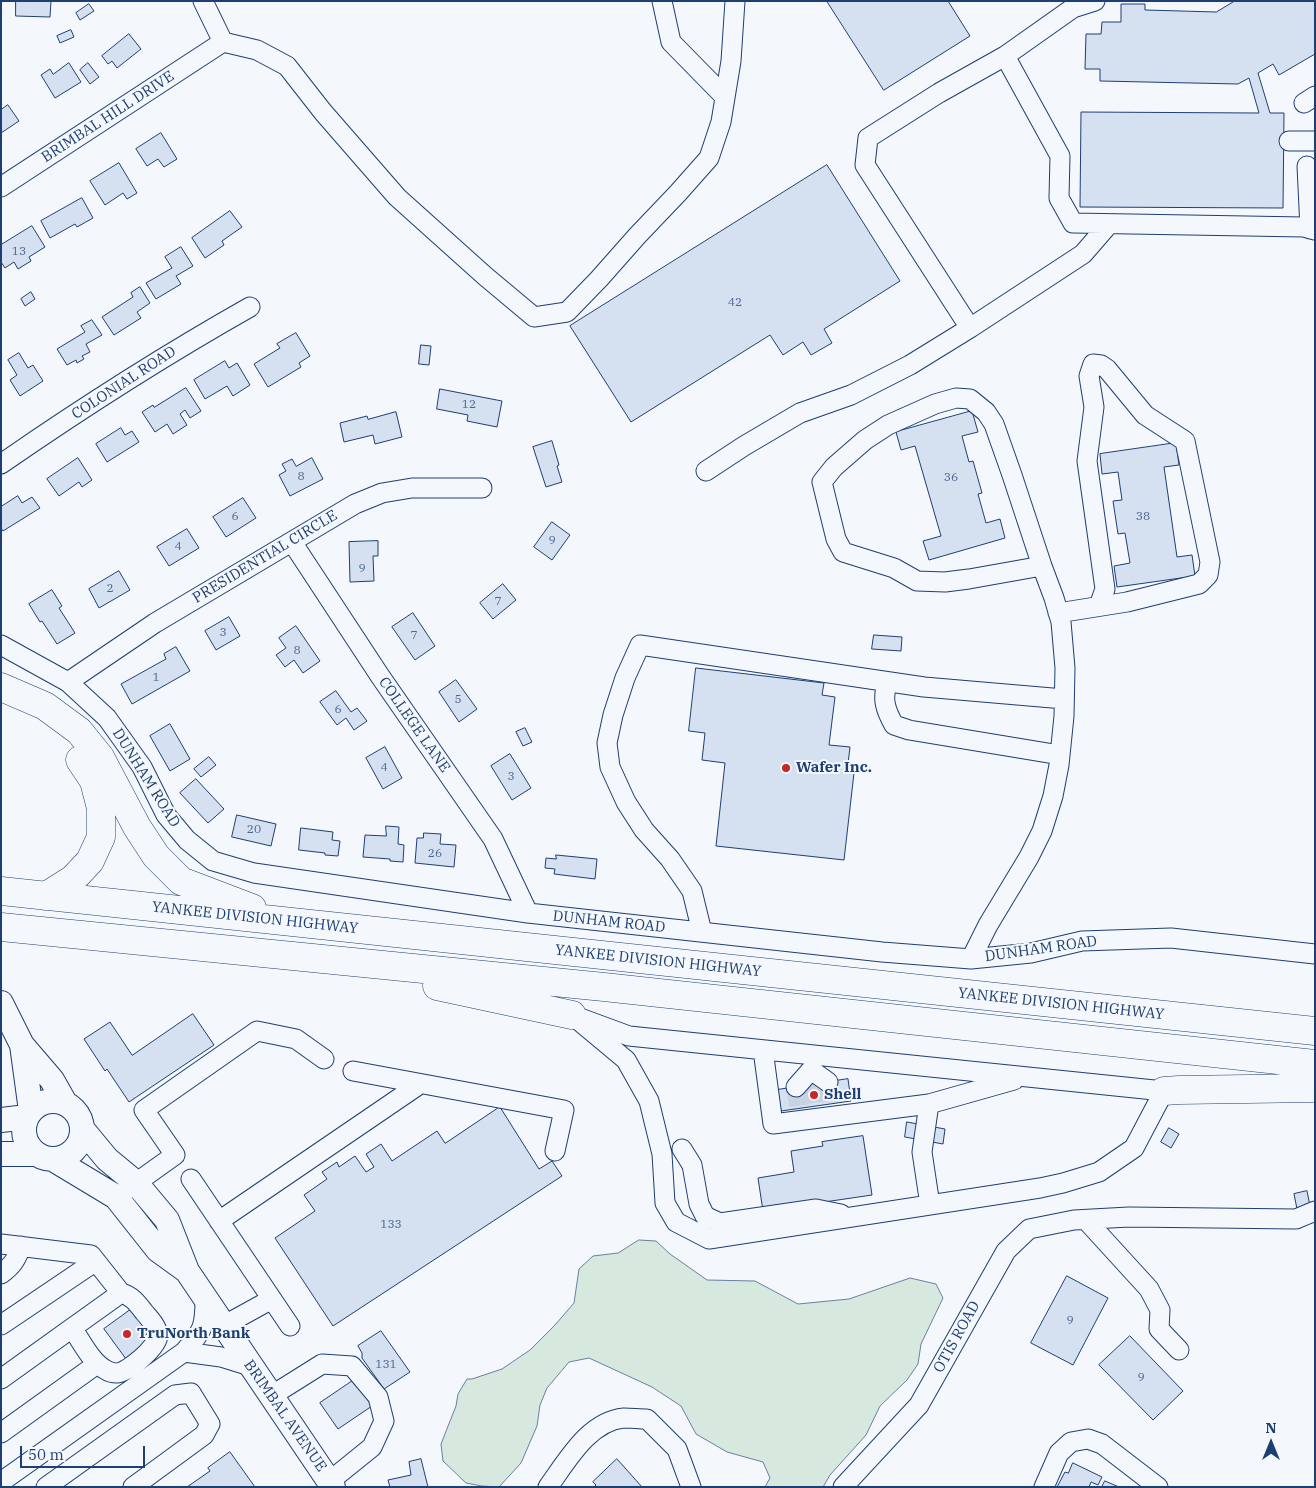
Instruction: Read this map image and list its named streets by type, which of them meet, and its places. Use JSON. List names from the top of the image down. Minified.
{"streets":{"highway":["YANKEE DIVISION HIGHWAY"],"main road":["BRIMBAL AVENUE"],"street":["BRIMBAL HILL DRIVE","COLONIAL ROAD","PRESIDENTIAL CIRCLE","COLLEGE LANE","DUNHAM ROAD","OTIS ROAD"]},"crossings":[["PRESIDENTIAL CIRCLE","COLLEGE LANE"],["PRESIDENTIAL CIRCLE","DUNHAM ROAD"],["COLLEGE LANE","DUNHAM ROAD"]],"places":["Wafer Inc.","Shell","TruNorth Bank"],"house_numbers":["13","42","12","8","36","6","38","9","4","9","2","7","3","7","8","1","5","6","4","3","20","26","133","9","131","9"],"scale_bar":"50 m","north":"top"}
